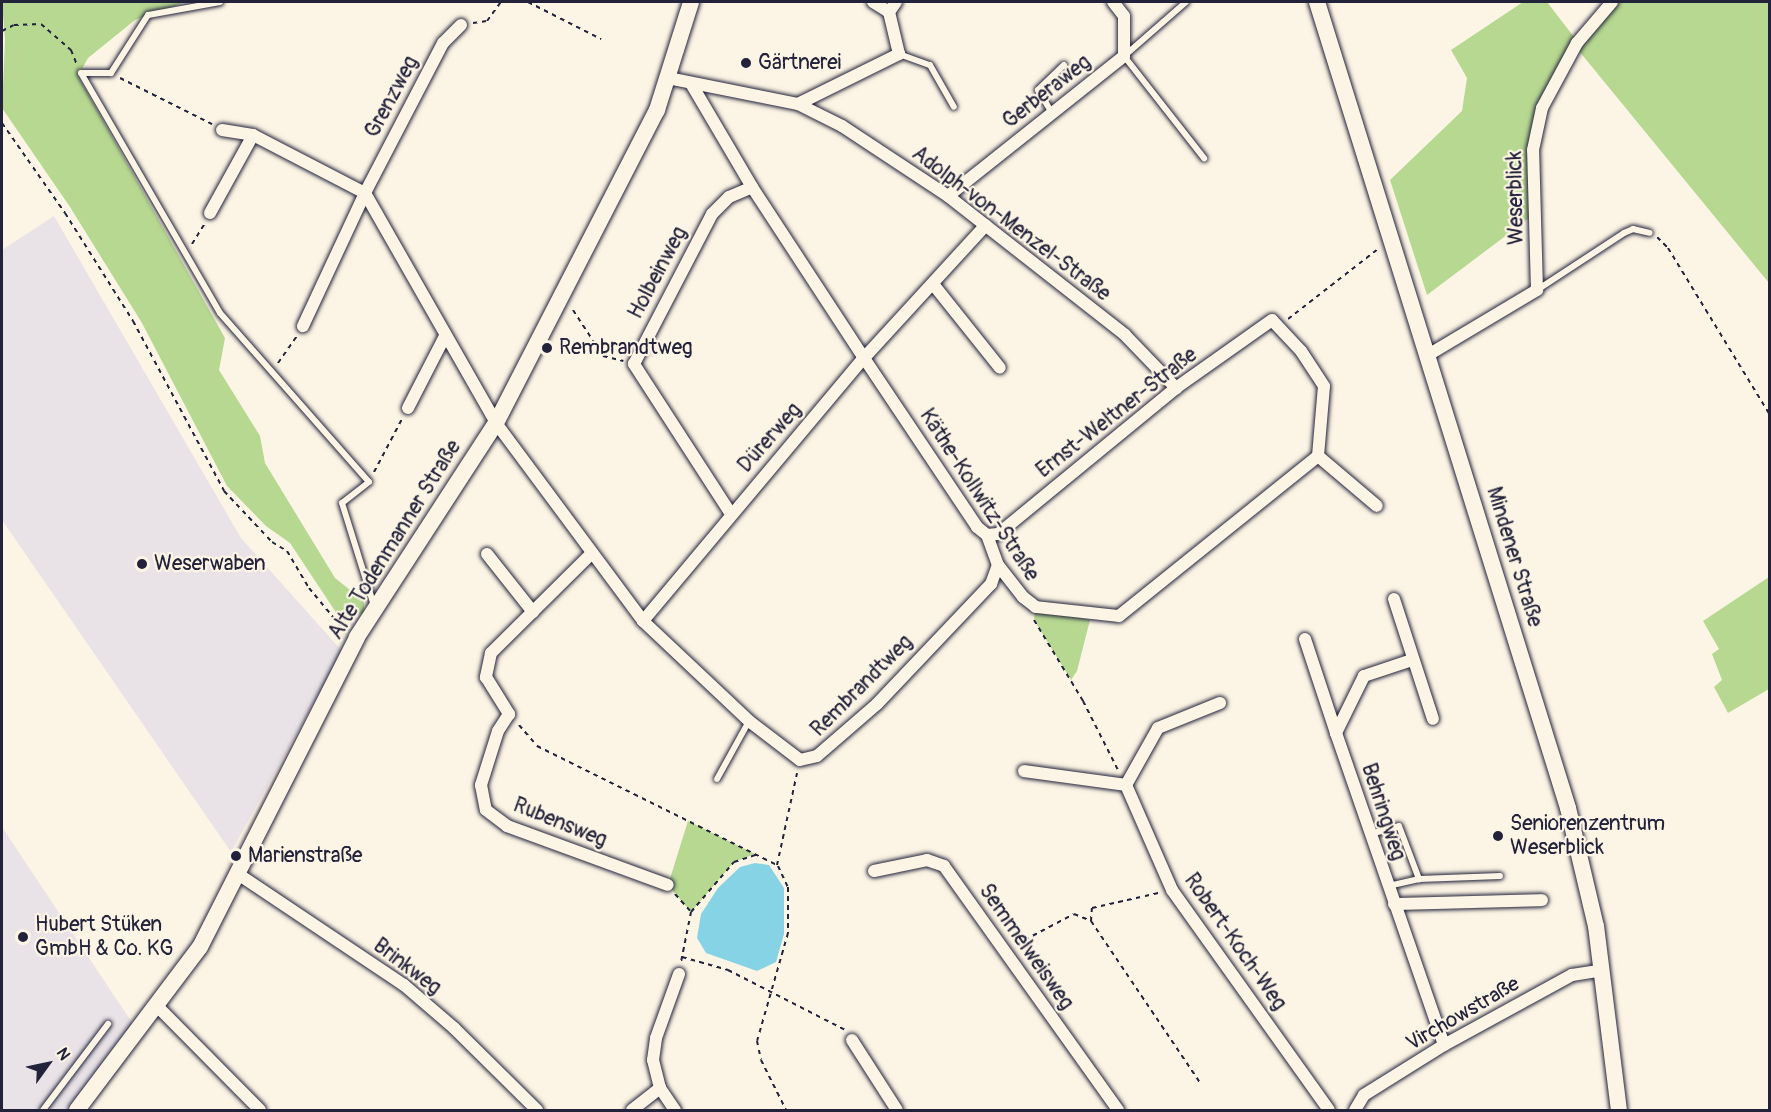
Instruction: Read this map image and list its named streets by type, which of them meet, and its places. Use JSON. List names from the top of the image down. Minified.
{"streets":{"street":["Gerberaweg","Grenzweg","Weserblick","Adolph-von-Menzel-Straße","Holbeinweg","Ernst-Weltner-Straße","Dürerweg","Käthe-Kollwitz-Straße","Alte Todenmanner Straße","Mindener Straße","Rembrandtweg","Behringweg","Rubensweg","Robert-Koch-Weg","Semmelweisweg","Brinkweg","Virchowstraße"]},"crossings":[["Gerberaweg","Adolph-von-Menzel-Straße"],["Adolph-von-Menzel-Straße","Ernst-Weltner-Straße"],["Adolph-von-Menzel-Straße","Dürerweg"],["Adolph-von-Menzel-Straße","Alte Todenmanner Straße"],["Ernst-Weltner-Straße","Käthe-Kollwitz-Straße"],["Dürerweg","Käthe-Kollwitz-Straße"],["Dürerweg","Rembrandtweg"],["Käthe-Kollwitz-Straße","Rembrandtweg"],["Alte Todenmanner Straße","Rembrandtweg"],["Alte Todenmanner Straße","Brinkweg"],["Mindener Straße","Virchowstraße"],["Behringweg","Virchowstraße"]],"places":["Gärtnerei","Rembrandtweg","Weserwaben","Seniorenzentrum Weserblick","Marienstraße","Hubert Stüken GmbH & Co. KG"],"north":"top right"}
